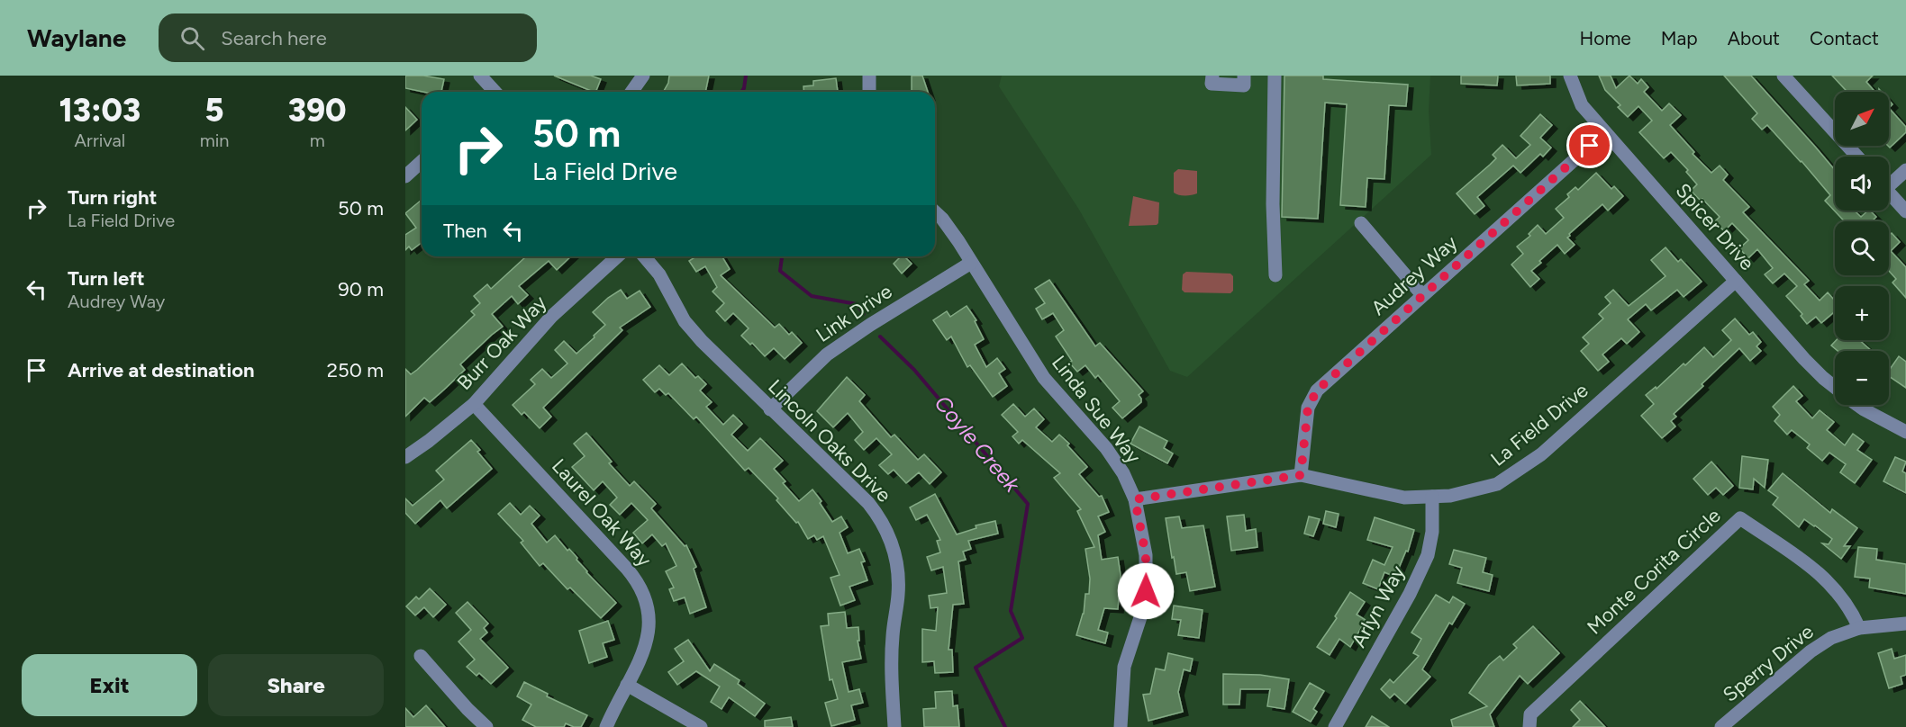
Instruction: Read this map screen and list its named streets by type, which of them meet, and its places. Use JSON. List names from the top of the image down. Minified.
{"streets":{"street":["Spicer Drive","Audrey Way","Link Drive","Burr Oak Way","Linda Sue Way","La Field Drive","Lincoln Oaks Drive","Laurel Oak Way","Monte Corita Circle","Arlyn Way","Sperry Drive"]},"crossings":[["Spicer Drive","Audrey Way"],["Spicer Drive","La Field Drive"],["Audrey Way","La Field Drive"],["Link Drive","Linda Sue Way"],["Link Drive","Lincoln Oaks Drive"],["Burr Oak Way","Laurel Oak Way"],["Linda Sue Way","La Field Drive"],["La Field Drive","Arlyn Way"],["Monte Corita Circle","Sperry Drive"]],"water":["Coyle Creek"],"north":"top right","page":{"header":"Waylane","search":"Search here","nav":["Home","Map","About","Contact"],"eta":["13:03","Arrival","5","min","390","m"],"map_buttons":["+","−"],"turn":["50 m","La Field Drive"],"list":[{"name":"Turn right","note":"La Field Drive","value":"50 m"},{"name":"Turn left","note":"Audrey Way","value":"90 m"},{"name":"Arrive at destination","value":"250 m"}],"then":"Then","buttons":["Exit","Share"]}}
